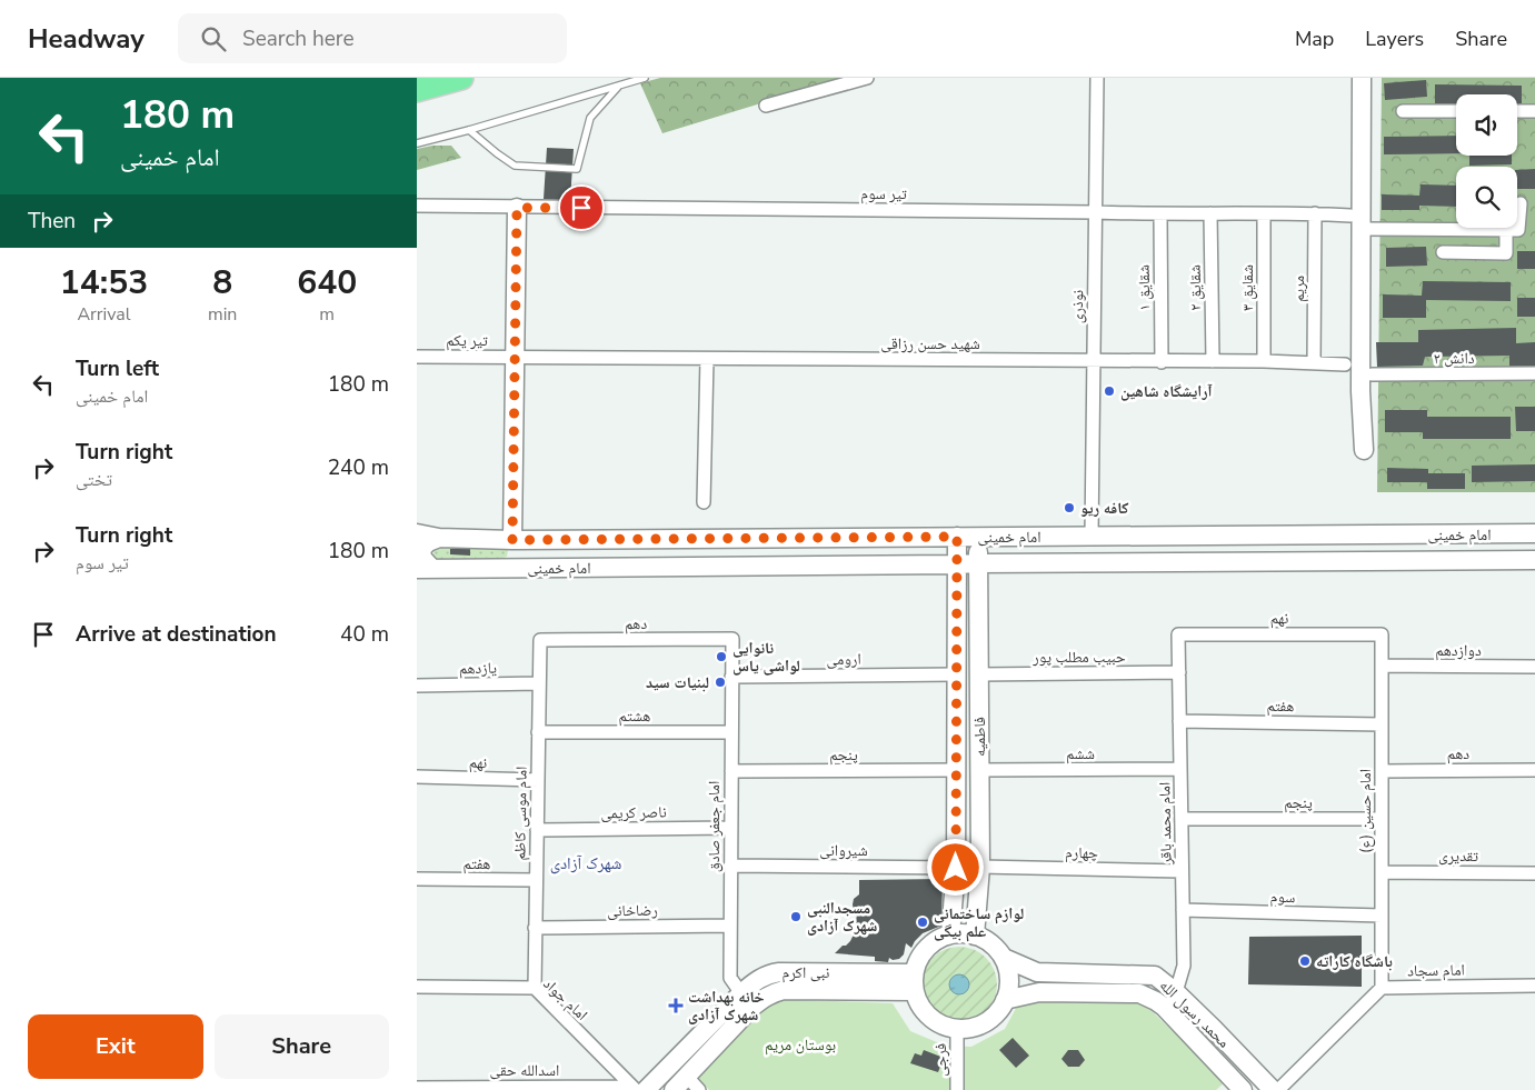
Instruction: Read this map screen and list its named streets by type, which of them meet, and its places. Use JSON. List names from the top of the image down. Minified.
{"streets":{"street":["تیر سوم","شقایق ۱","شقایق ۲","شقایق ۳","مریم","نوذری","تیر یکم","شهید حسن رزاقی","دانش ۲","امام خمینی","نهم","دهم","دوازدهم","حبیب مطلب پور","ارومی","یازدهم","هفتم","هشتم","فاطمیه","ششم","پنجم","امام حسین (ع)","ناصر کریمی","امام موسی کاظم","امام محمد باقر","امام جعفر صادق","شیروانی","چهارم","تقدیری","سوم","رضاخانی","امام سجاد","نبی اکرم","امام جواد","محمد رسول الله","فرجی","اسدالله حقی"]},"crossings":[["تیر سوم","شقایق ۱"],["تیر سوم","شقایق ۲"],["تیر سوم","شقایق ۳"],["تیر سوم","مریم"],["تیر سوم","نوذری"],["شقایق ۱","شهید حسن رزاقی"],["شقایق ۲","شهید حسن رزاقی"],["شقایق ۳","شهید حسن رزاقی"],["مریم","شهید حسن رزاقی"],["نوذری","شهید حسن رزاقی"],["نوذری","امام خمینی"],["تیر یکم","شهید حسن رزاقی"],["امام خمینی","فاطمیه"],["نهم","امام حسین (ع)"],["نهم","امام موسی کاظم"],["نهم","امام محمد باقر"],["دهم","امام حسین (ع)"],["دهم","امام موسی کاظم"],["دهم","امام جعفر صادق"],["دوازدهم","امام حسین (ع)"],["حبیب مطلب پور","فاطمیه"],["حبیب مطلب پور","امام محمد باقر"],["ارومی","فاطمیه"],["ارومی","امام جعفر صادق"],["یازدهم","امام موسی کاظم"],["هفتم","امام حسین (ع)"],["هفتم","امام موسی کاظم"],["هفتم","امام محمد باقر"],["هشتم","امام موسی کاظم"],["هشتم","امام جعفر صادق"],["فاطمیه","ششم"],["فاطمیه","پنجم"],["فاطمیه","شیروانی"],["فاطمیه","چهارم"],["فاطمیه","نبی اکرم"],["فاطمیه","محمد رسول الله"],["فاطمیه","فرجی"],["ششم","امام محمد باقر"],["پنجم","امام حسین (ع)"],["پنجم","امام محمد باقر"],["پنجم","امام جعفر صادق"],["امام حسین (ع)","تقدیری"],["امام حسین (ع)","سوم"],["امام حسین (ع)","امام سجاد"],["ناصر کریمی","امام موسی کاظم"],["ناصر کریمی","امام جعفر صادق"],["امام موسی کاظم","رضاخانی"],["امام موسی کاظم","امام جواد"],["امام محمد باقر","چهارم"],["امام محمد باقر","سوم"],["امام محمد باقر","محمد رسول الله"],["امام جعفر صادق","شیروانی"],["امام جعفر صادق","رضاخانی"],["امام جعفر صادق","نبی اکرم"],["نبی اکرم","امام جواد"],["نبی اکرم","محمد رسول الله"],["نبی اکرم","فرجی"],["نبی اکرم","اسدالله حقی"],["امام جواد","اسدالله حقی"],["محمد رسول الله","فرجی"]],"districts":["شهرک آزادی"],"parks":["بوستان مریم"],"places":{"other":["آرایشگاه شاهین","کافه ریو","نانوایی لواشی یاس","لبنیات سید","مسجدالنبی شهرک آزادی","لوازم ساختمانی علم بیگی","باشگاه کاراته"],"health":["خانه بهداشت شهرک آزادی"]},"page":{"header":"Headway","search":"Search here","nav":["Map","Layers","Share"],"turn":["180 m","امام خمینی"],"then":"Then","eta":["14:53","Arrival","8","min","640","m"],"list":[{"name":"Turn left","note":"امام خمینی","value":"180 m"},{"name":"Turn right","note":"تختی","value":"240 m"},{"name":"Turn right","note":"تیر سوم","value":"180 m"},{"name":"Arrive at destination","value":"40 m"}],"buttons":["Exit","Share"]}}
